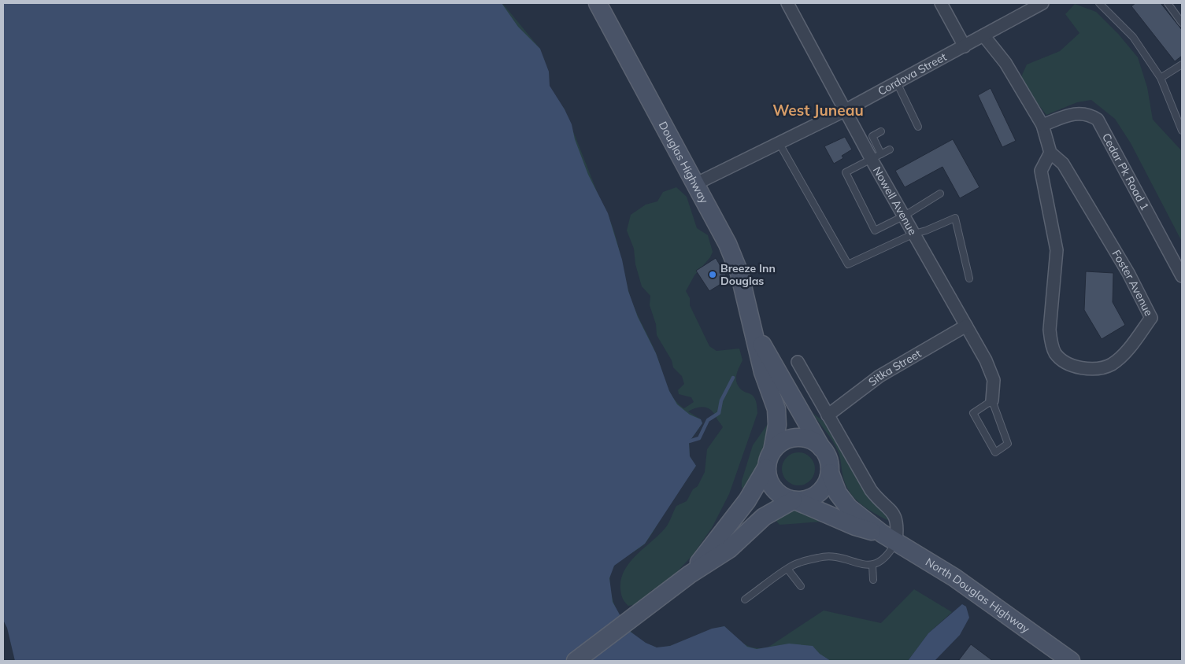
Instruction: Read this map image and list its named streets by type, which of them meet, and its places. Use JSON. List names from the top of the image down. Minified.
{"streets":{"main road":["Douglas Highway","North Douglas Highway"],"street":["Cordova Street","Cedar Pk Road 1","Nowell Avenue","Foster Avenue","Sitka Street"]},"crossings":[["Cordova Street","Douglas Highway"],["Cordova Street","Nowell Avenue"],["Nowell Avenue","Sitka Street"]],"districts":["West Juneau"],"places":["Breeze Inn Douglas"]}
